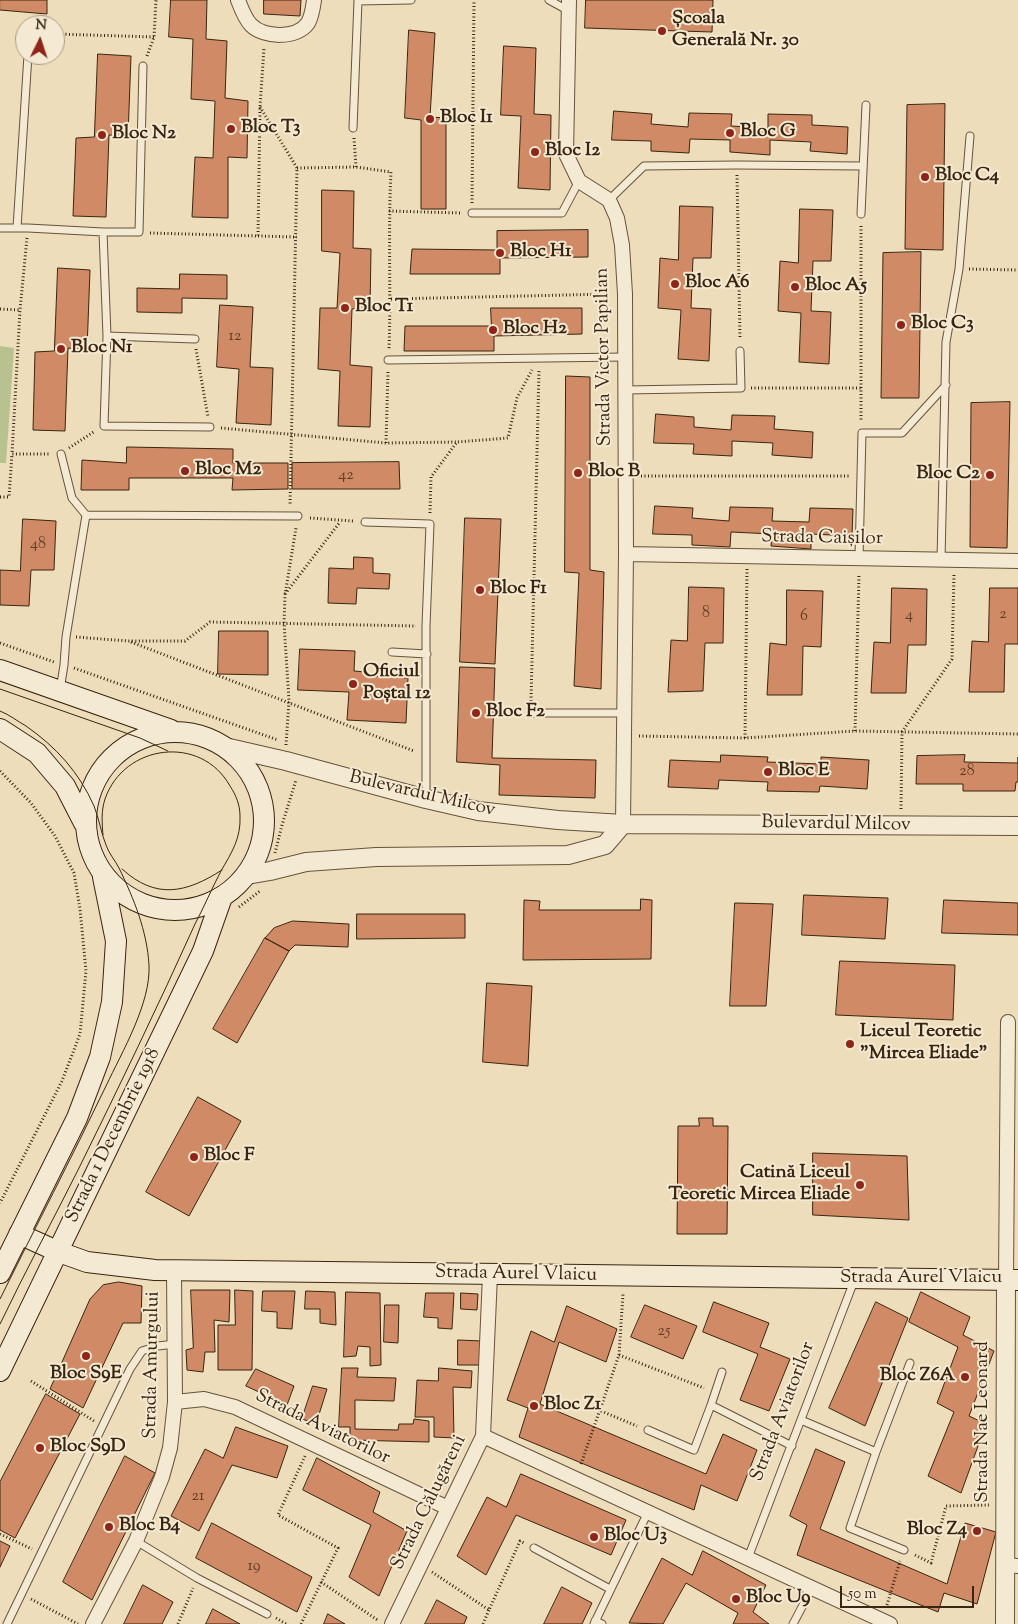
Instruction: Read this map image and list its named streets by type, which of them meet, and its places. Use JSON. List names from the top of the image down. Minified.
{"streets":{"main road":["Strada 1 Decembrie 1918","Strada Aurel Vlaicu"],"street":["Strada Victor Papilian","Strada Caișilor","Bulevardul Milcov","Strada Amurgului","Strada Aviatorilor","Strada Nae Leonard","Strada Călugăreni"]},"crossings":[["Strada Victor Papilian","Strada Caișilor"],["Strada Victor Papilian","Bulevardul Milcov"],["Strada 1 Decembrie 1918","Strada Aurel Vlaicu"],["Strada Aurel Vlaicu","Strada Amurgului"],["Strada Aurel Vlaicu","Strada Aviatorilor"],["Strada Aurel Vlaicu","Strada Nae Leonard"],["Strada Aurel Vlaicu","Strada Călugăreni"],["Strada Amurgului","Strada Aviatorilor"],["Strada Aviatorilor","Strada Călugăreni"]],"places":["Școala Generală Nr. 30","Bloc I1","Bloc T3","Bloc G","Bloc N2","Bloc I2","Bloc C4","Bloc H1","Bloc A6","Bloc A5","Bloc T1","Bloc C3","Bloc H2","Bloc N1","Bloc M2","Bloc B","Bloc C2","Bloc F1","Oficiul Poștal 12","Bloc F2","Bloc E","Liceul Teoretic \"Mircea Eliade\"","Bloc F","Catină Liceul Teoretic Mircea Eliade","Bloc S9E","Bloc Z6A","Bloc Z1","Bloc S9D","Bloc B4","Bloc Z4","Bloc U3","Bloc U9"],"house_numbers":["12","42","48","8","2","4","6","28","25","21","19"],"scale_bar":"50 m","north":"top"}
